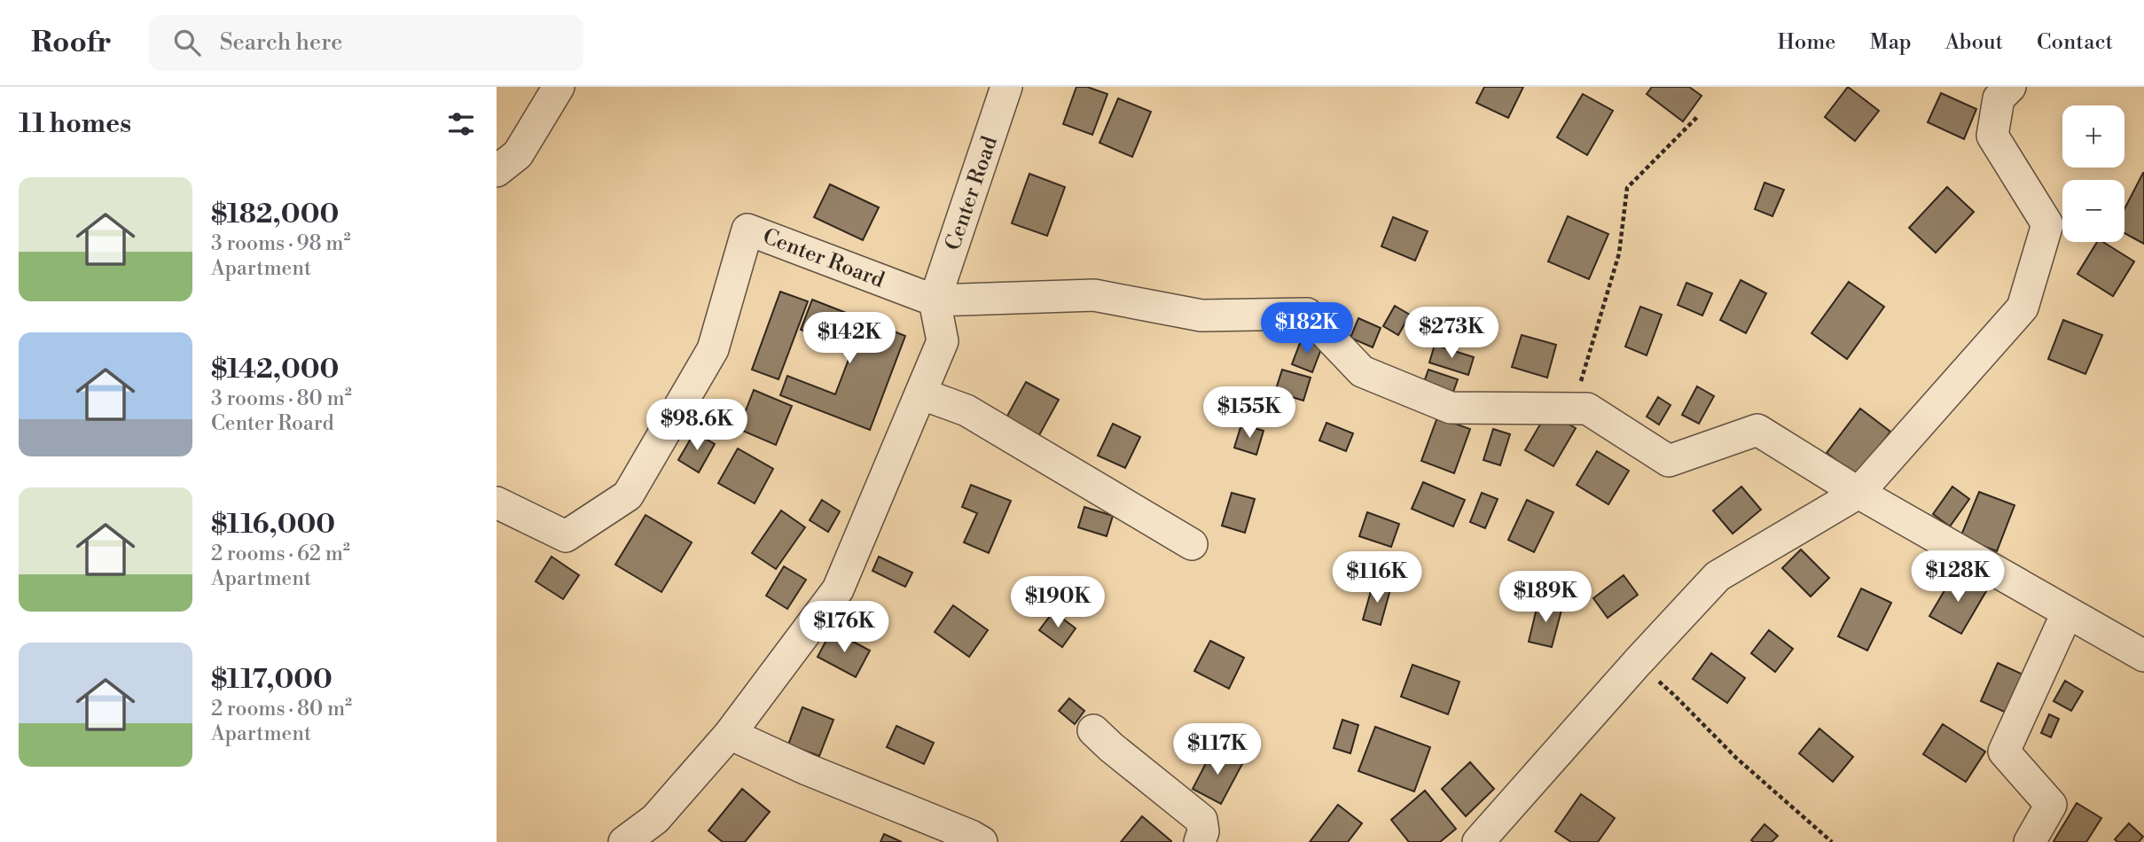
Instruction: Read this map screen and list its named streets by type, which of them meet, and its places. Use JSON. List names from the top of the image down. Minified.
{"streets":{"street":["Center Road","Center Roard"]},"crossings":[["Center Road","Center Roard"]],"page":{"header":"Roofr","search":"Search here","nav":["Home","Map","About","Contact"],"heading":"11 homes","map_buttons":["+","−"],"list":[{"name":"$182,000","note":"3 rooms · 98 m² · Apartment"},{"name":"$142,000","note":"3 rooms · 80 m² · Center Roard"},{"name":"$116,000","note":"2 rooms · 62 m² · Apartment"},{"name":"$117,000","note":"2 rooms · 80 m² · Apartment"}],"price":["$182K","$273K","$142K","$155K","$98.6K","$128K","$116K","$189K","$190K","$176K","$117K"]}}
